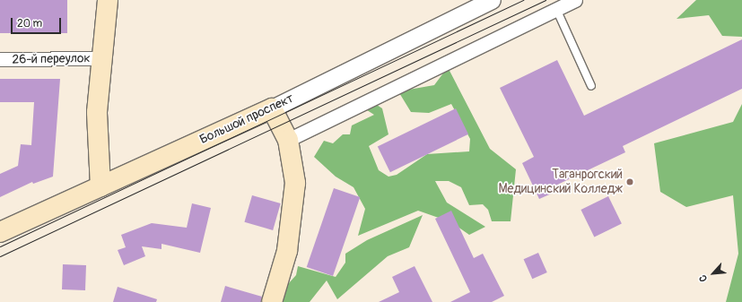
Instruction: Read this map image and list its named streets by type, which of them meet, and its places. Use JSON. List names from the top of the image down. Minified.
{"streets":{"main road":["Большой проспект"],"street":["26-й переулок"]},"places":["Таганрогский Медицинский Колледж"],"scale_bar":"20 m","north":"bottom left"}
